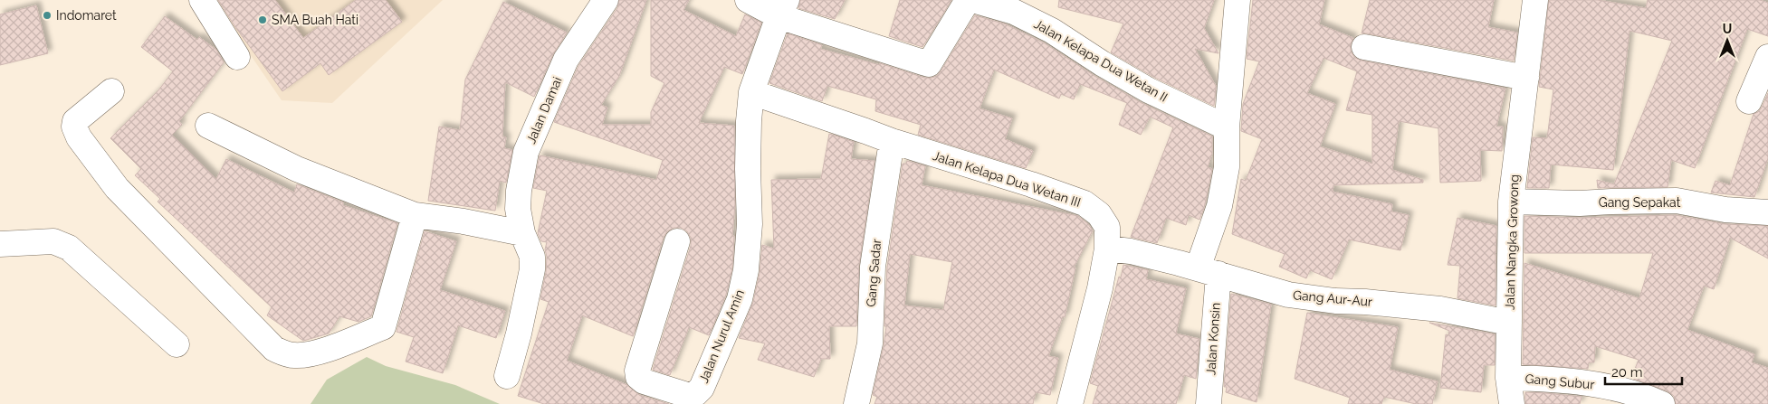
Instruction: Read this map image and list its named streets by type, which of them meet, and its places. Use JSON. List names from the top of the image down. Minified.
{"streets":{"street":["Jalan Kelapa Dua Wetan II","Jalan Damai","Jalan Kelapa Dua Wetan III","Gang Sepakat","Jalan Nangka Growong","Gang Sadar","Gang Aur-Aur","Jalan Nurul Amin","Jalan Konsin","Gang Subur"]},"crossings":[["Jalan Kelapa Dua Wetan III","Gang Sadar"],["Jalan Kelapa Dua Wetan III","Gang Aur-Aur"],["Jalan Kelapa Dua Wetan III","Jalan Nurul Amin"],["Gang Sepakat","Jalan Nangka Growong"],["Jalan Nangka Growong","Gang Aur-Aur"],["Jalan Nangka Growong","Gang Subur"],["Gang Aur-Aur","Jalan Konsin"]],"places":["Indomaret","SMA Buah Hati"],"scale_bar":"20 m","north":"top"}
